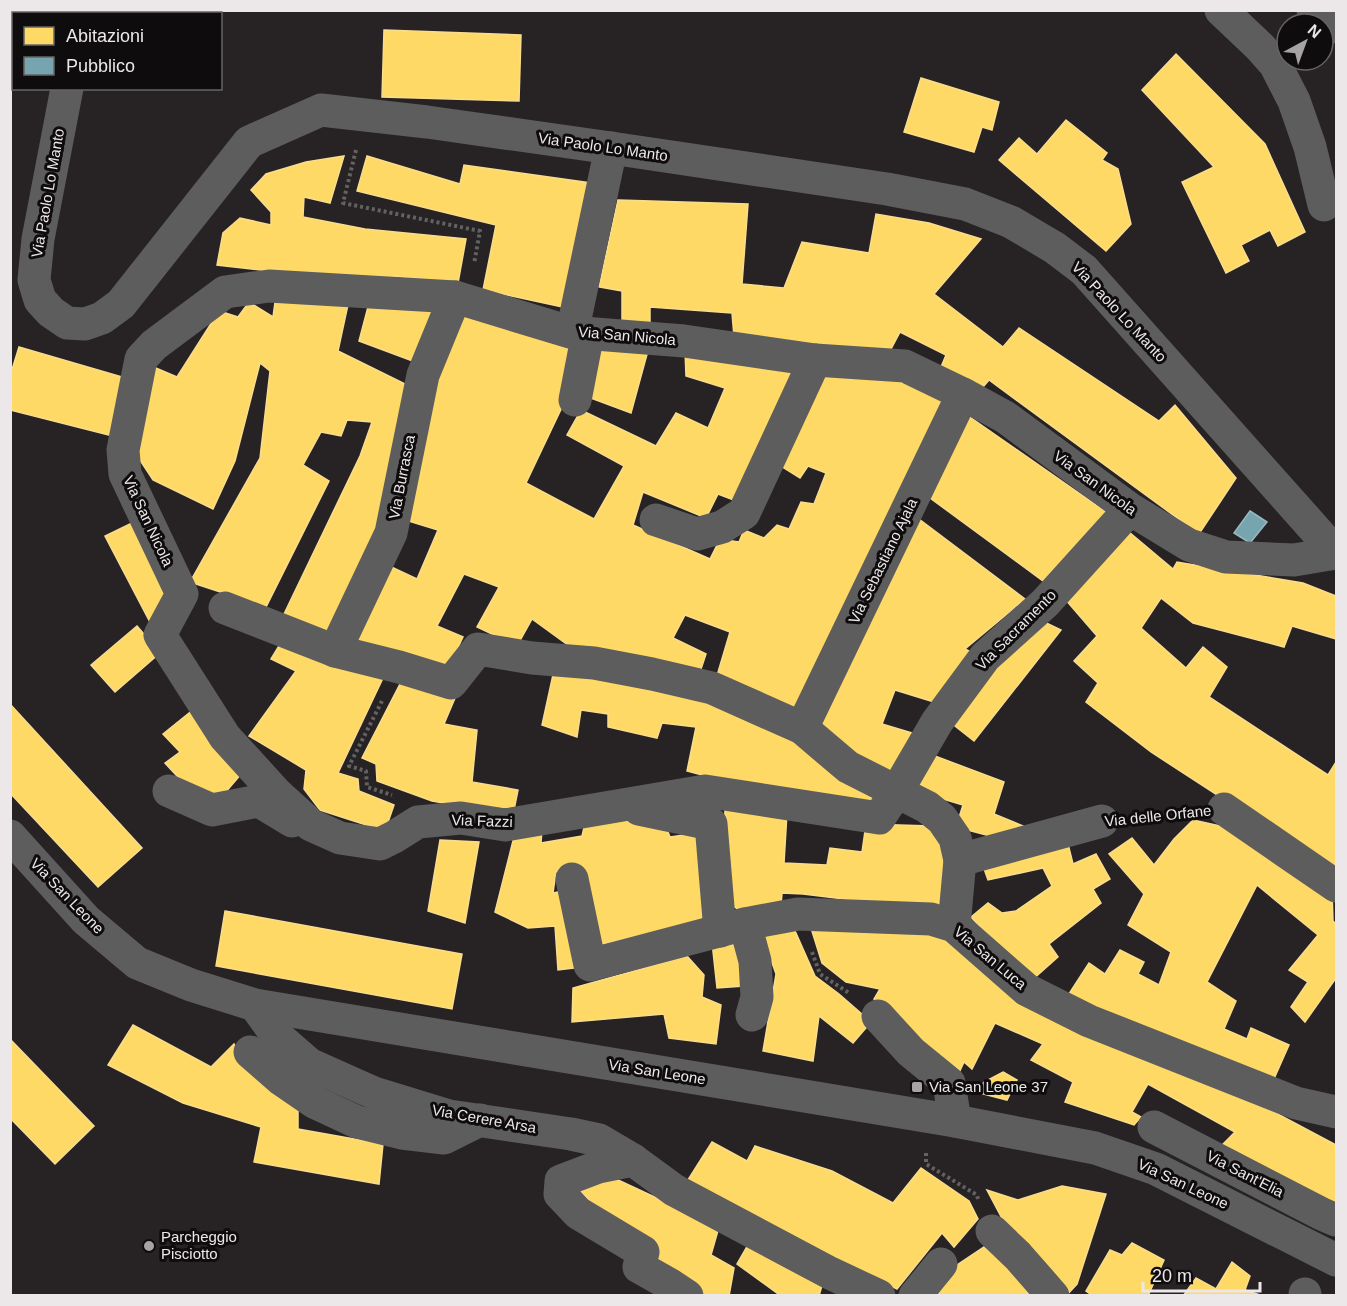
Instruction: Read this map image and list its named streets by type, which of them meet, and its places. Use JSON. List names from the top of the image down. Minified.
{"streets":{"street":["Via Paolo Lo Manto","Via San Nicola","Via Burrasca","Via Sebastiano Ajala","Via Sacramento","Via delle Orfane","Via Fazzi","Via San Leone","Via San Luca","Via Cerere Arsa","Via Sant'Elia"]},"crossings":[["Via Paolo Lo Manto","Via San Nicola"],["Via San Nicola","Via Burrasca"],["Via San Nicola","Via Sebastiano Ajala"],["Via San Nicola","Via Sacramento"],["Via San Nicola","Via Fazzi"],["Via Sacramento","Via Fazzi"],["Via San Leone","Via Cerere Arsa"]],"places":{"transit":["Via San Leone 37"],"other":["Parcheggio Pisciotto"]},"legend":["Abitazioni","Pubblico"],"scale_bar":"20 m","north":"top right"}
